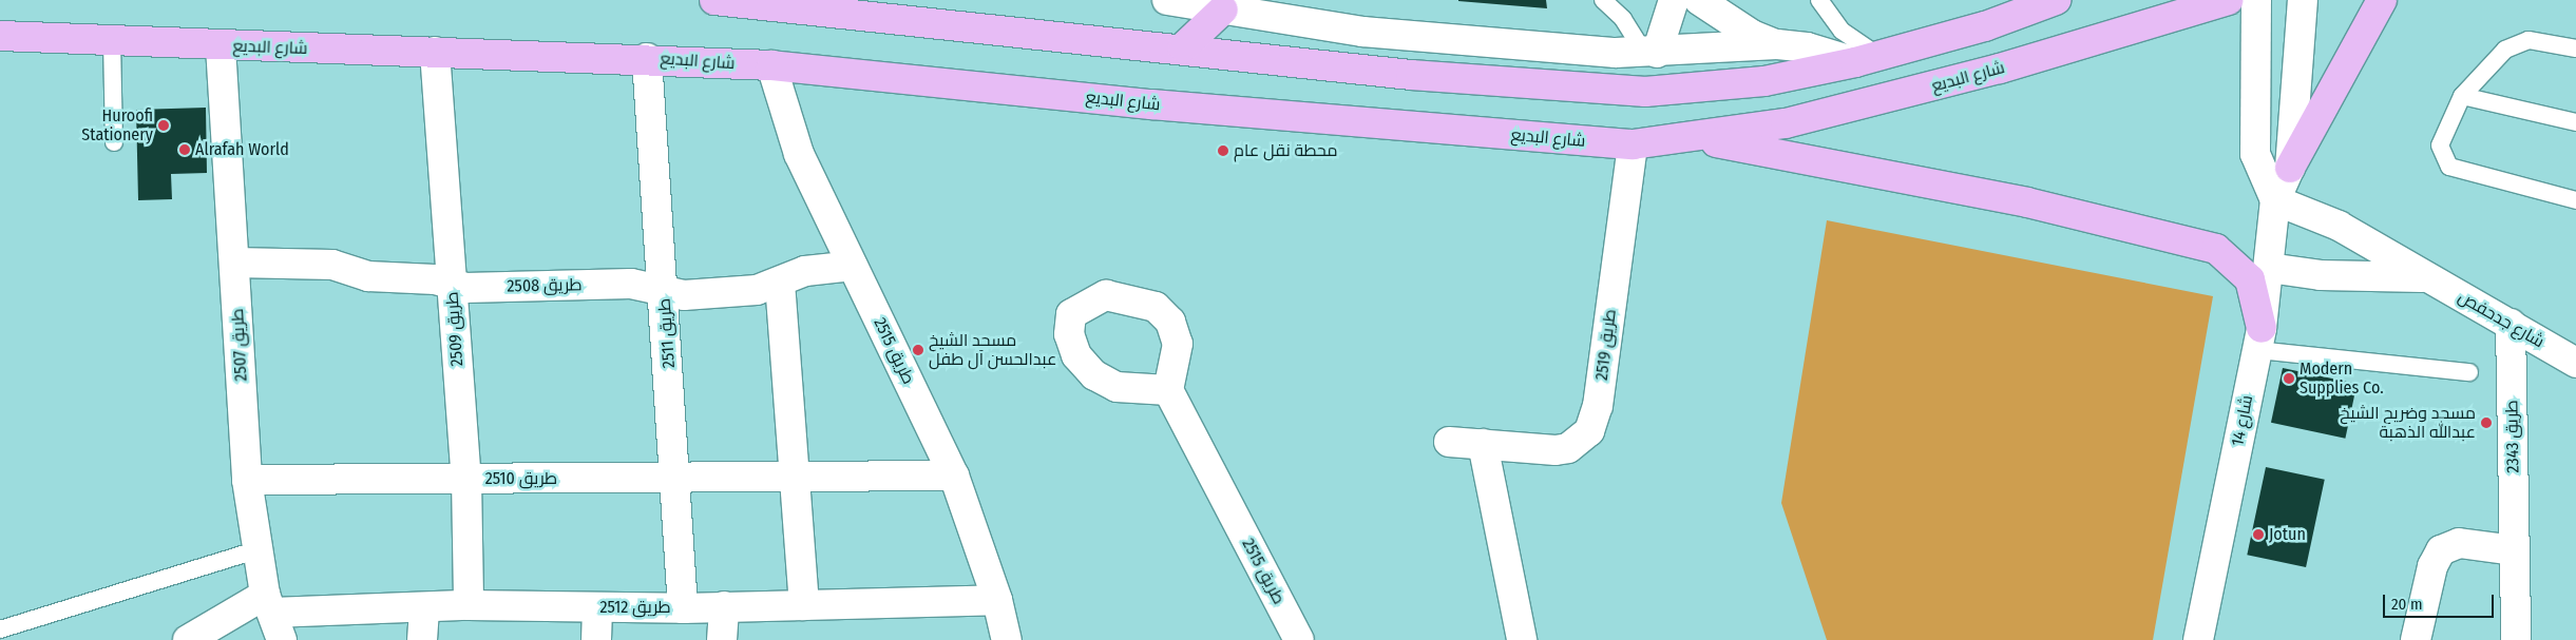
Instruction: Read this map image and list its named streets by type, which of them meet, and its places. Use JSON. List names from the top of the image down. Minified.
{"streets":{"main road":["شارع البديع"],"street":["طريق 2508","شارع جدحفص","طريق 2509","طريق 2511","طريق 2507","طريق 2519","طريق 2515","شارع 14","طريق 2343","طريق 2510","طريق 2512"]},"crossings":[["شارع البديع","طريق 2509"],["شارع البديع","طريق 2511"],["شارع البديع","طريق 2507"],["شارع البديع","طريق 2519"],["شارع البديع","طريق 2515"],["طريق 2508","طريق 2509"],["طريق 2508","طريق 2511"],["طريق 2508","طريق 2507"],["طريق 2508","طريق 2515"],["شارع جدحفص","شارع 14"],["شارع جدحفص","طريق 2343"],["طريق 2509","طريق 2510"],["طريق 2509","طريق 2512"],["طريق 2511","طريق 2510"],["طريق 2511","طريق 2512"],["طريق 2507","طريق 2510"],["طريق 2507","طريق 2512"],["طريق 2515","طريق 2510"],["طريق 2515","طريق 2512"]],"places":["Huroofi Stationery","Alrafah World","محطة نقل عام","مسجد الشيخ عبدالحسن آل طفل","Modern Supplies Co.","مسجد وضريح الشيخ عبدالله الذهبة","Jotun"],"scale_bar":"20 m"}
